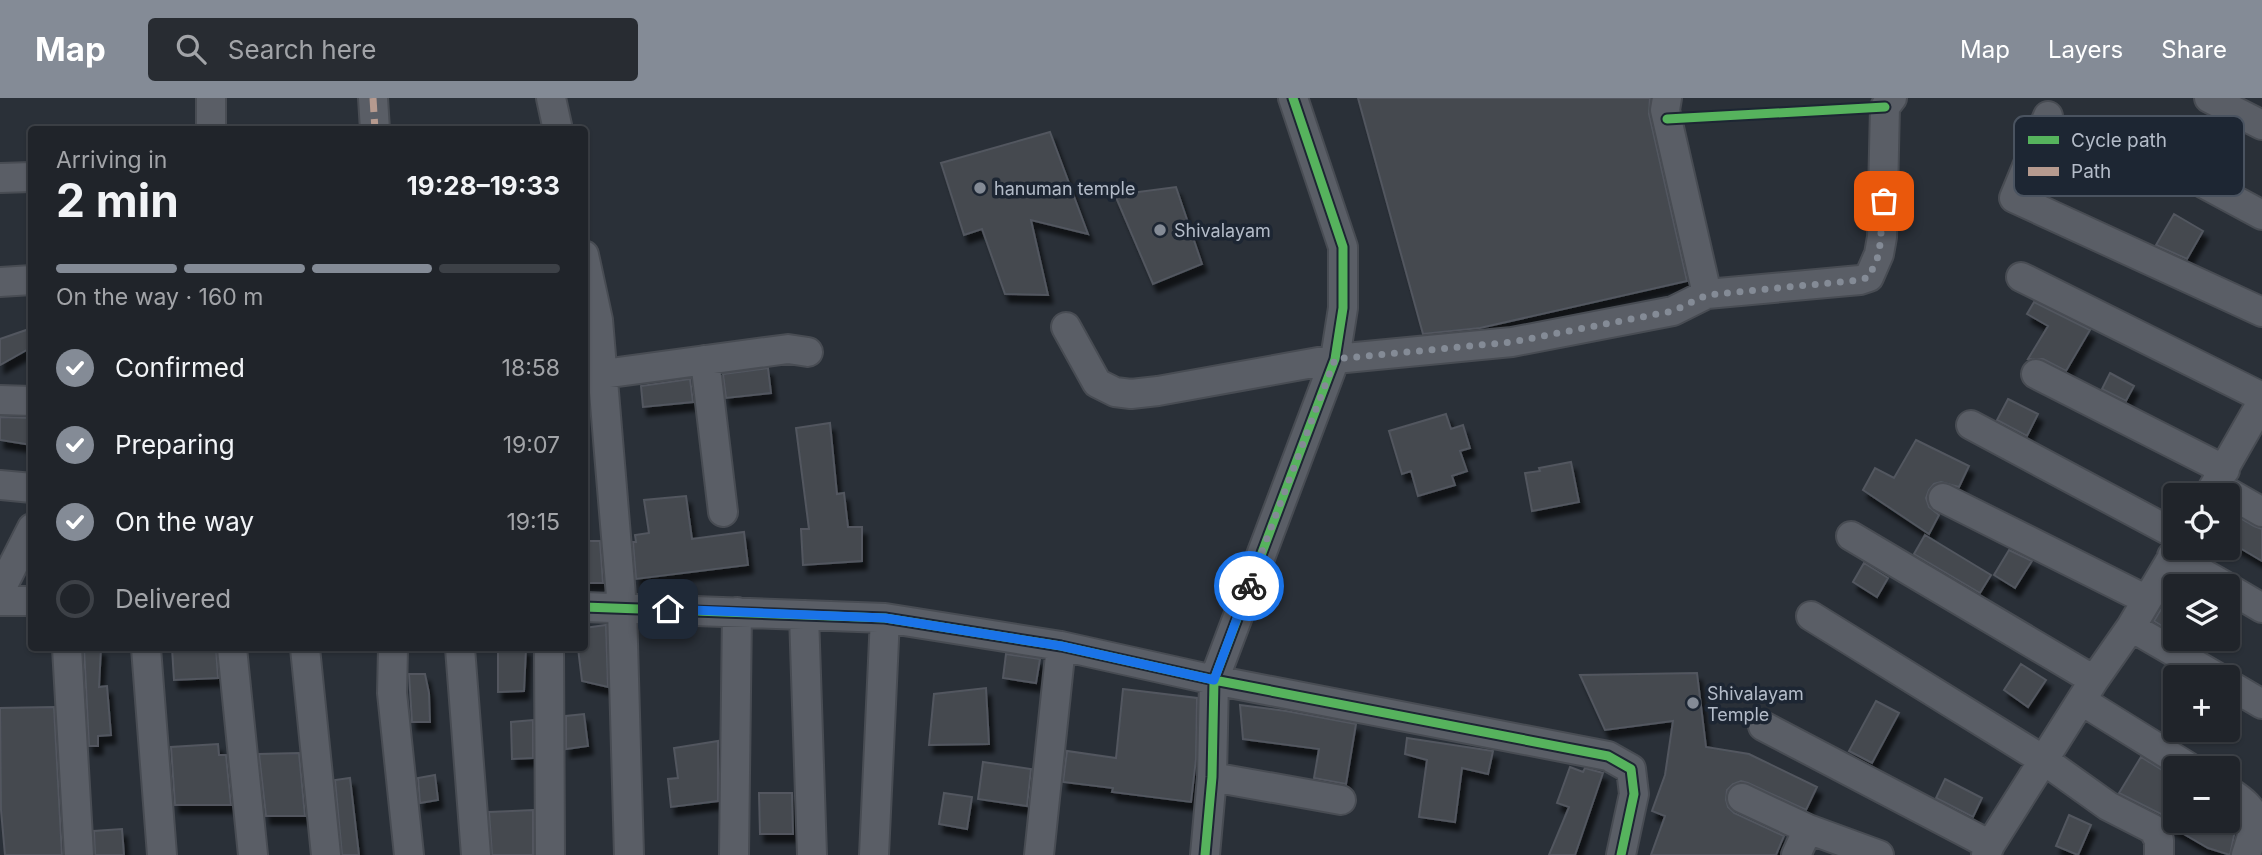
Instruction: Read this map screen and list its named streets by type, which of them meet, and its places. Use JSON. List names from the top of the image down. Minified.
{"places":["hanuman temple","Shivalayam","Shivalayam Temple"],"legend":["Cycle path","Path"],"page":{"header":"Map","search":"Search here","nav":["Map","Layers","Share"],"heading":["2 min","Arriving in","19:28–19:33"],"bar":"On the way · 160 m","list":[["Confirmed","18:58"],["Preparing","19:07"],["On the way","19:15"],"Delivered"],"map_buttons":["+","−"]}}
